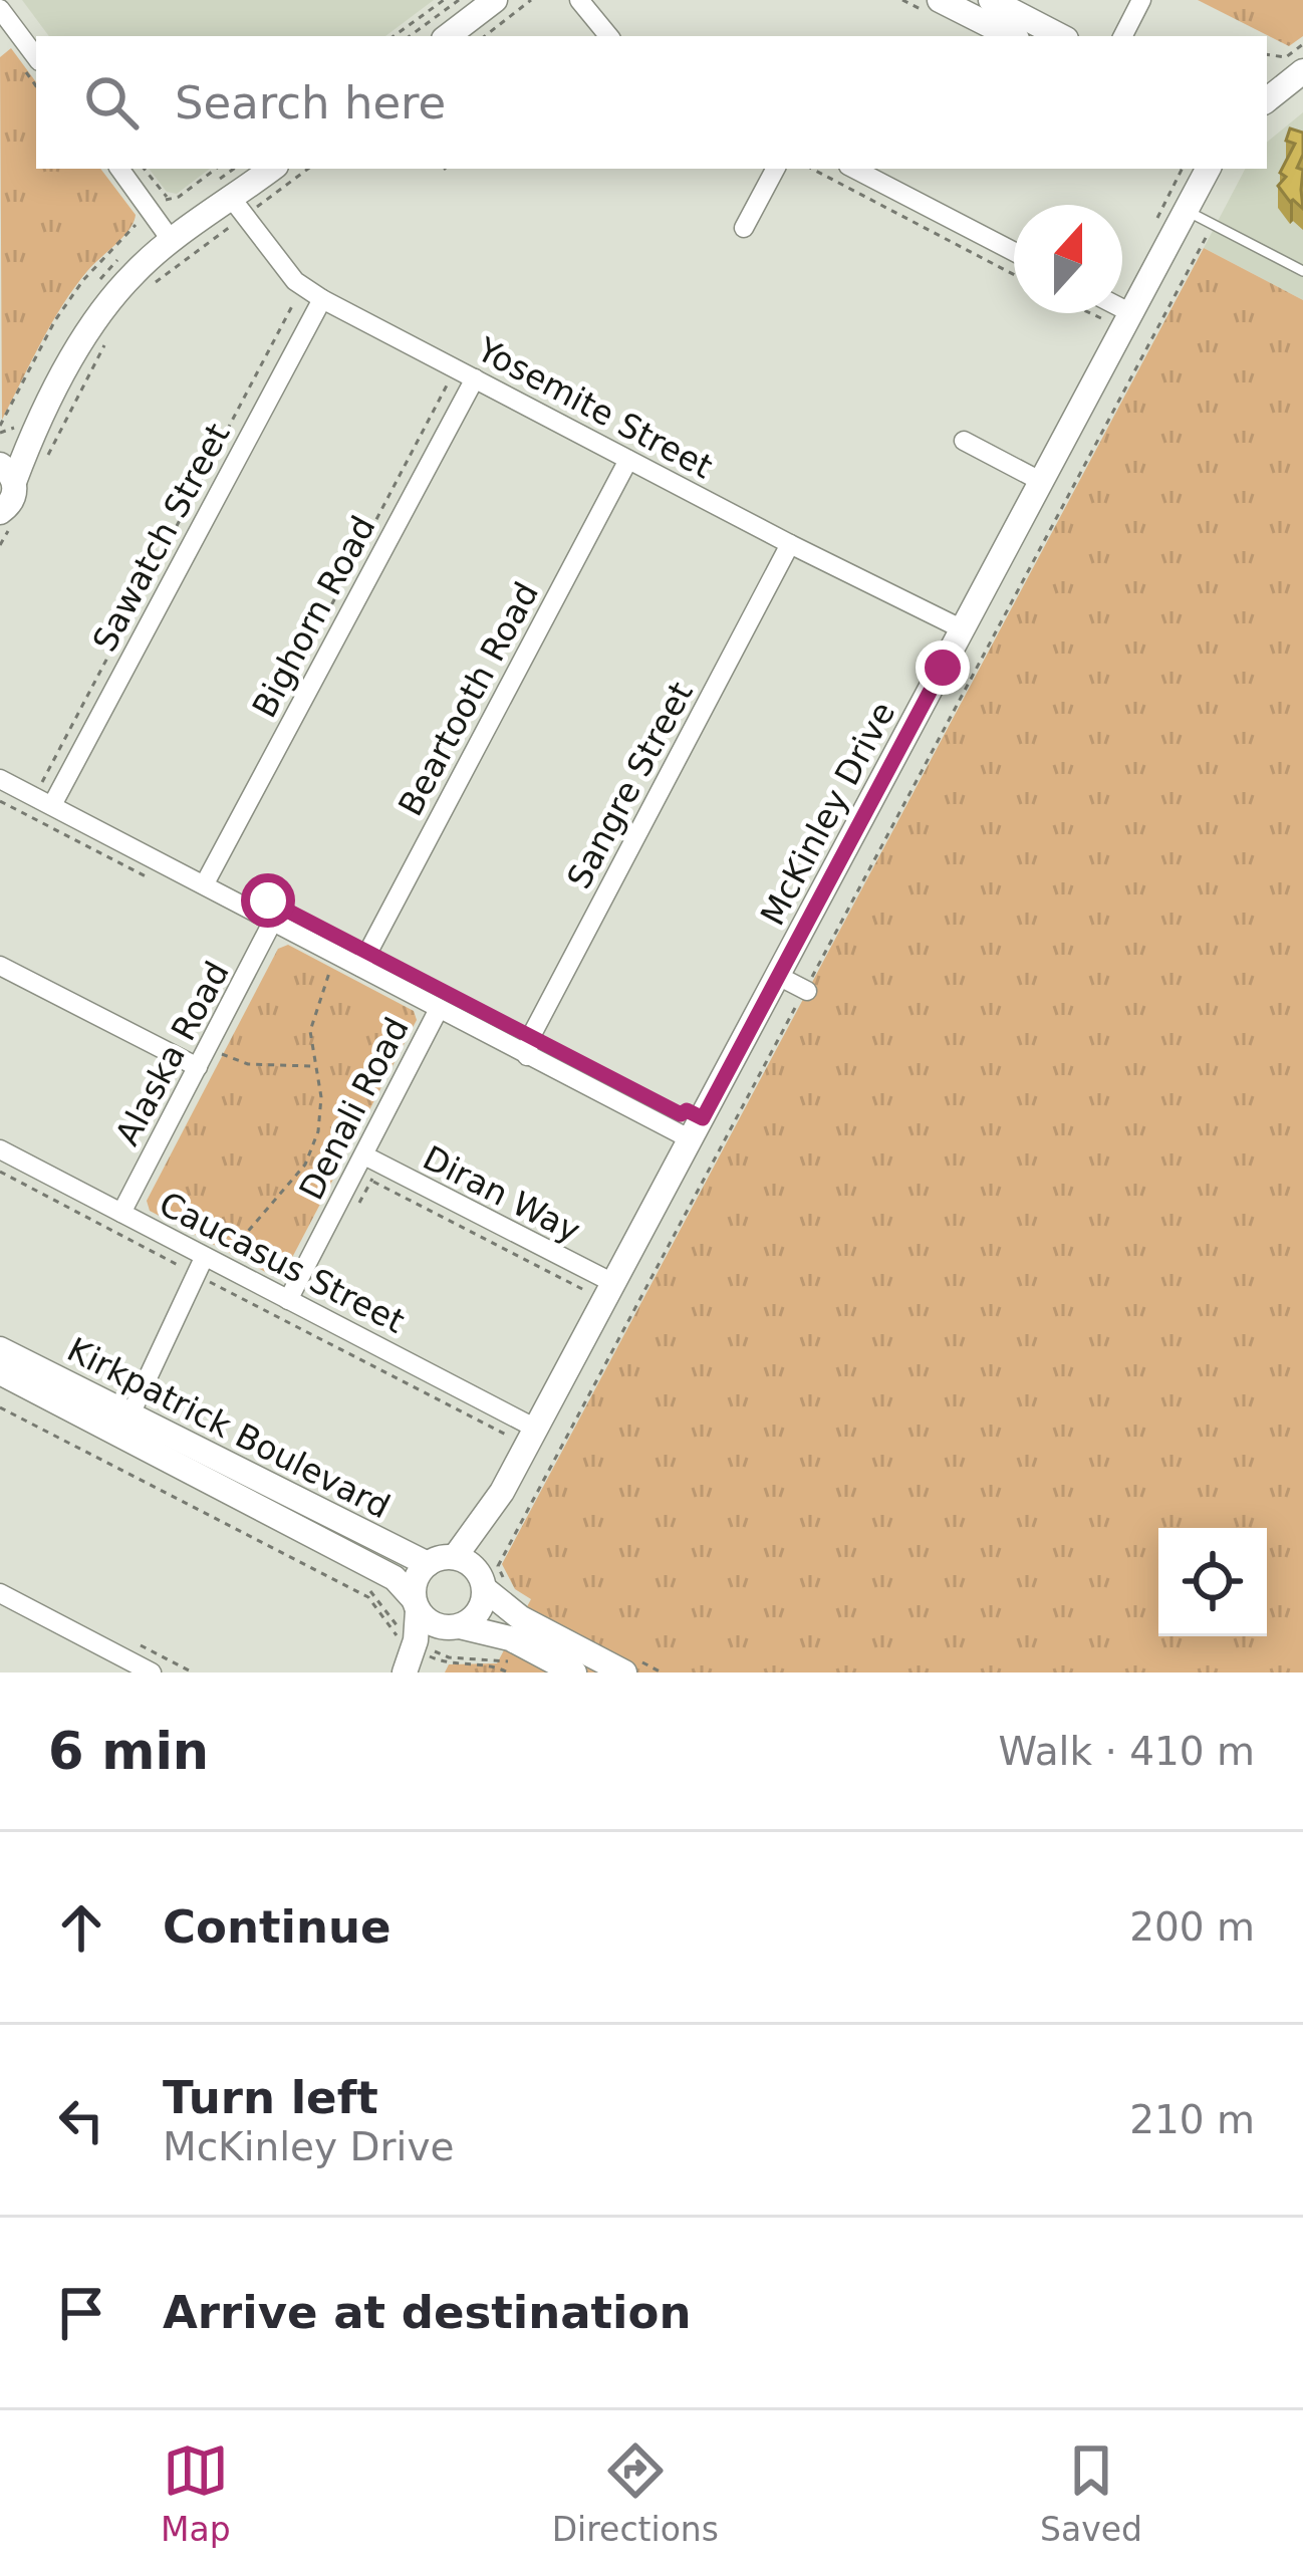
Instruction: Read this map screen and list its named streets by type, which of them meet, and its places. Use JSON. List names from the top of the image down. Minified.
{"streets":{"street":["Yosemite Street","Sawatch Street","Bighorn Road","Beartooth Road","Sangre Street","McKinley Drive","Alaska Road","Denali Road","Diran Way","Caucasus Street","Kirkpatrick Boulevard"]},"crossings":[["Yosemite Street","Sawatch Street"],["Yosemite Street","Bighorn Road"],["Yosemite Street","Beartooth Road"],["Yosemite Street","Sangre Street"],["Yosemite Street","McKinley Drive"],["McKinley Drive","Diran Way"],["McKinley Drive","Caucasus Street"],["McKinley Drive","Kirkpatrick Boulevard"],["Alaska Road","Caucasus Street"],["Denali Road","Diran Way"],["Denali Road","Caucasus Street"]],"north":"top","page":{"search":"Search here","heading":["6 min","Walk · 410 m"],"list":[["Continue","200 m"],["Turn left","McKinley Drive","210 m"],"Arrive at destination"],"nav":["Map","Directions","Saved"]}}
